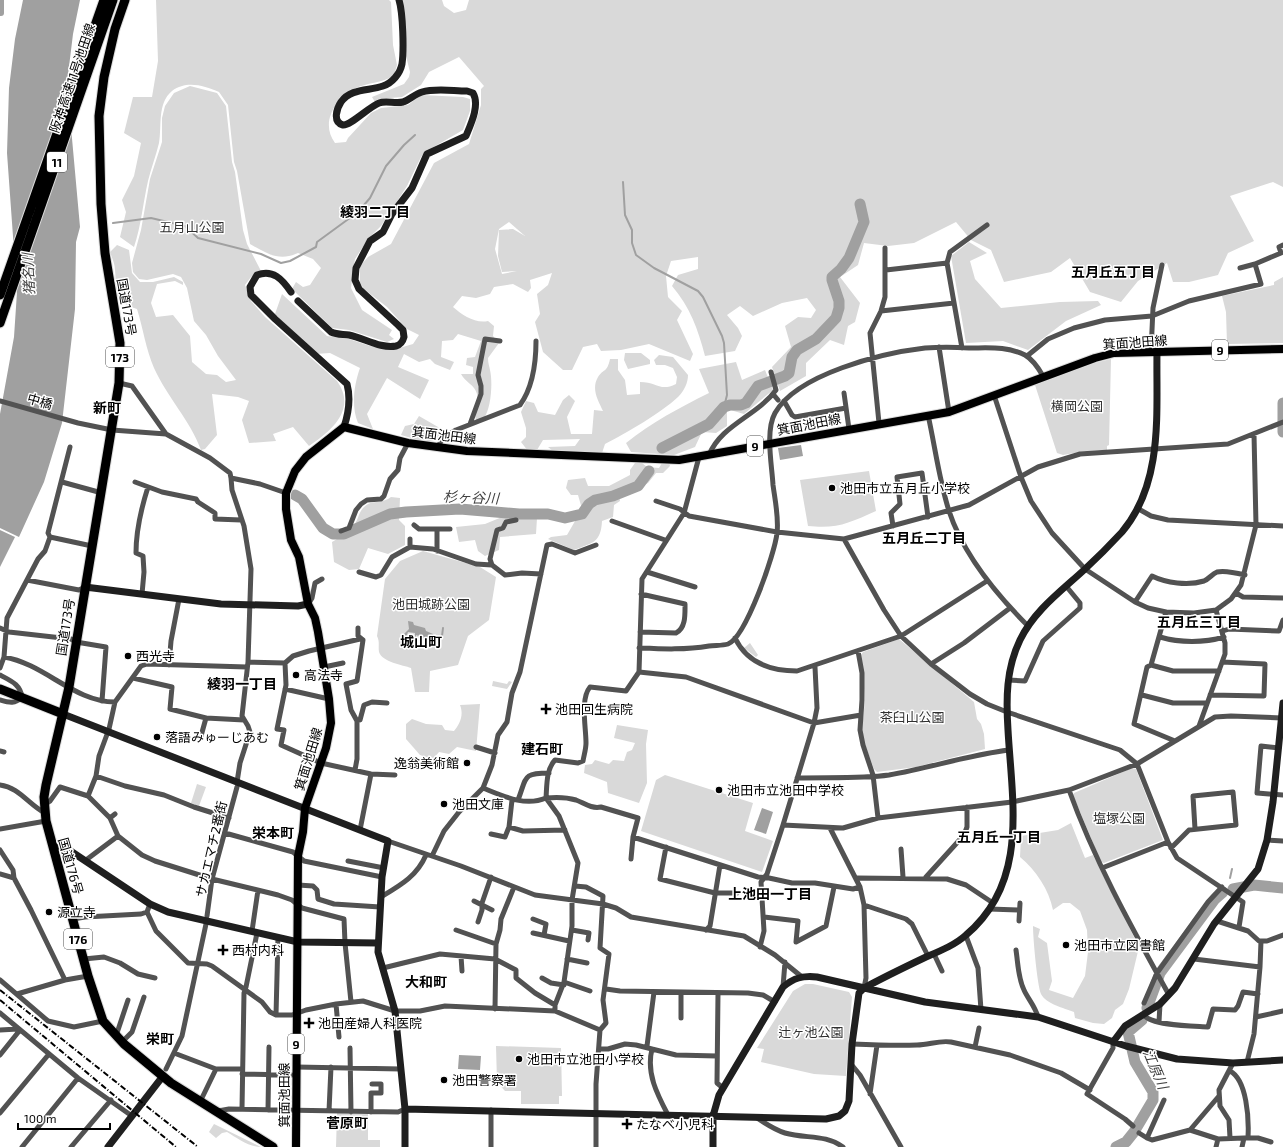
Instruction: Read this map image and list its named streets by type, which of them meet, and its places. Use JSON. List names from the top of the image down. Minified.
{"streets":{"highway":["阪神高速11号池田線","11","国道173号","173","国道176号","176"],"main road":["箕面池田線","9"],"street":["中橋","サカエマチ2番街"]},"crossings":[["国道173号","中橋"],["国道173号","国道176号"]],"districts":["綾羽二丁目","五月丘五丁目","新町","五月丘二丁目","五月丘三丁目","城山町","綾羽一丁目","建石町","栄本町","五月丘一丁目","上池田一丁目","大和町","栄町","菅原町"],"water":["猪名川","杉ヶ谷川","江原川"],"parks":["五月山公園","横岡公園","池田城跡公園","茶臼山公園","塩塚公園","辻ヶ池公園"],"places":{"other":["池田市立五月丘小学校","西光寺","高法寺","落語みゅーじあむ","逸翁美術館","池田市立池田中学校","池田文庫","源立寺","池田市立図書館","池田市立池田小学校","池田警察署"],"health":["池田回生病院","西村内科","池田産婦人科医院","たなべ小児科"]},"scale_bar":"100 m"}
